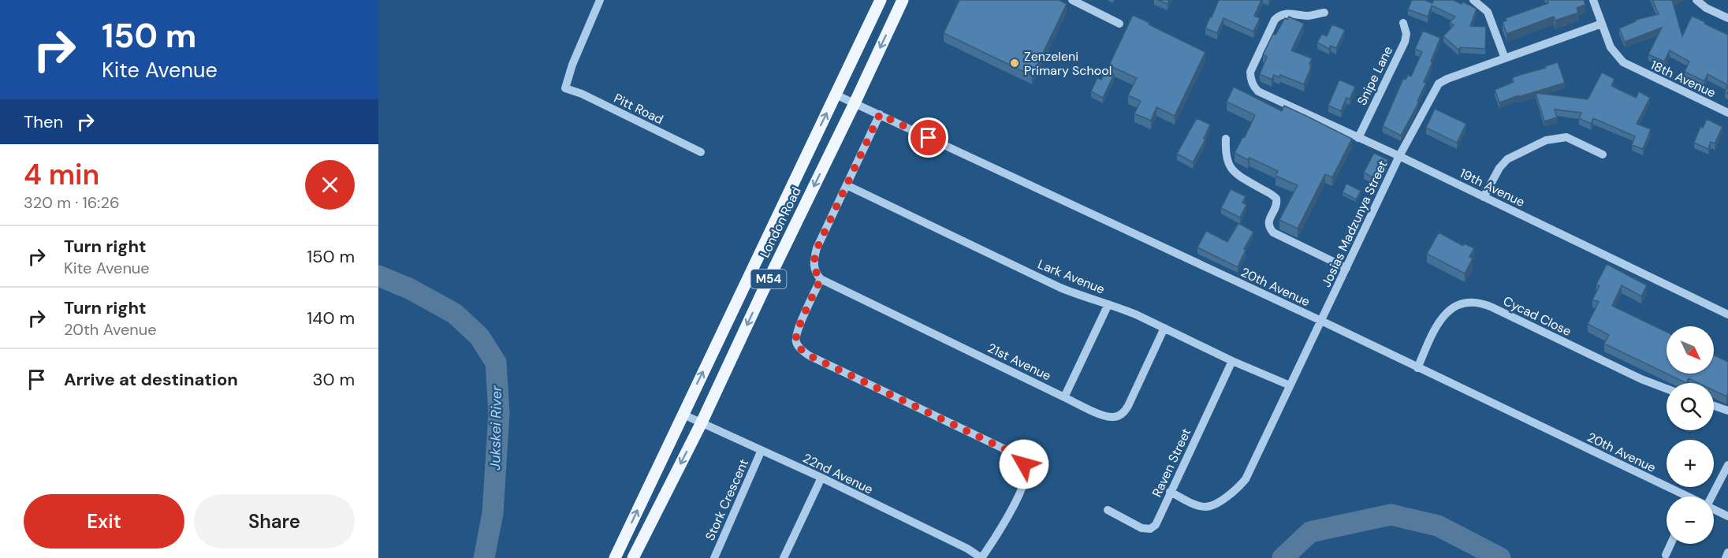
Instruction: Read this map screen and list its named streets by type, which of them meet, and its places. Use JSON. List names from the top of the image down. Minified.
{"streets":{"main road":["London Road","M54"],"street":["Snipe Lane","18th Avenue","Pitt Road","19th Avenue","Josias Madzunya Street","Lark Avenue","20th Avenue","Cycad Close","21st Avenue","Raven Street","22nd Avenue","Stork Crescent"]},"crossings":[["Snipe Lane","19th Avenue"],["18th Avenue","Josias Madzunya Street"],["19th Avenue","Josias Madzunya Street"],["London Road","20th Avenue"],["London Road","22nd Avenue"],["Josias Madzunya Street","Lark Avenue"],["Josias Madzunya Street","20th Avenue"],["Josias Madzunya Street","Raven Street"],["Lark Avenue","21st Avenue"],["Lark Avenue","Raven Street"],["20th Avenue","Cycad Close"],["22nd Avenue","Stork Crescent"]],"water":["Jukskei River"],"places":["Zenzeleni Primary School"],"north":"bottom right","page":{"turn":["150 m","Kite Avenue"],"then":"Then","heading":["4 min","320 m · 16:26"],"list":[{"name":"Turn right","note":"Kite Avenue","value":"150 m"},{"name":"Turn right","note":"20th Avenue","value":"140 m"},{"name":"Arrive at destination","value":"30 m"}],"map_buttons":["+","−"],"buttons":["Exit","Share"]}}
